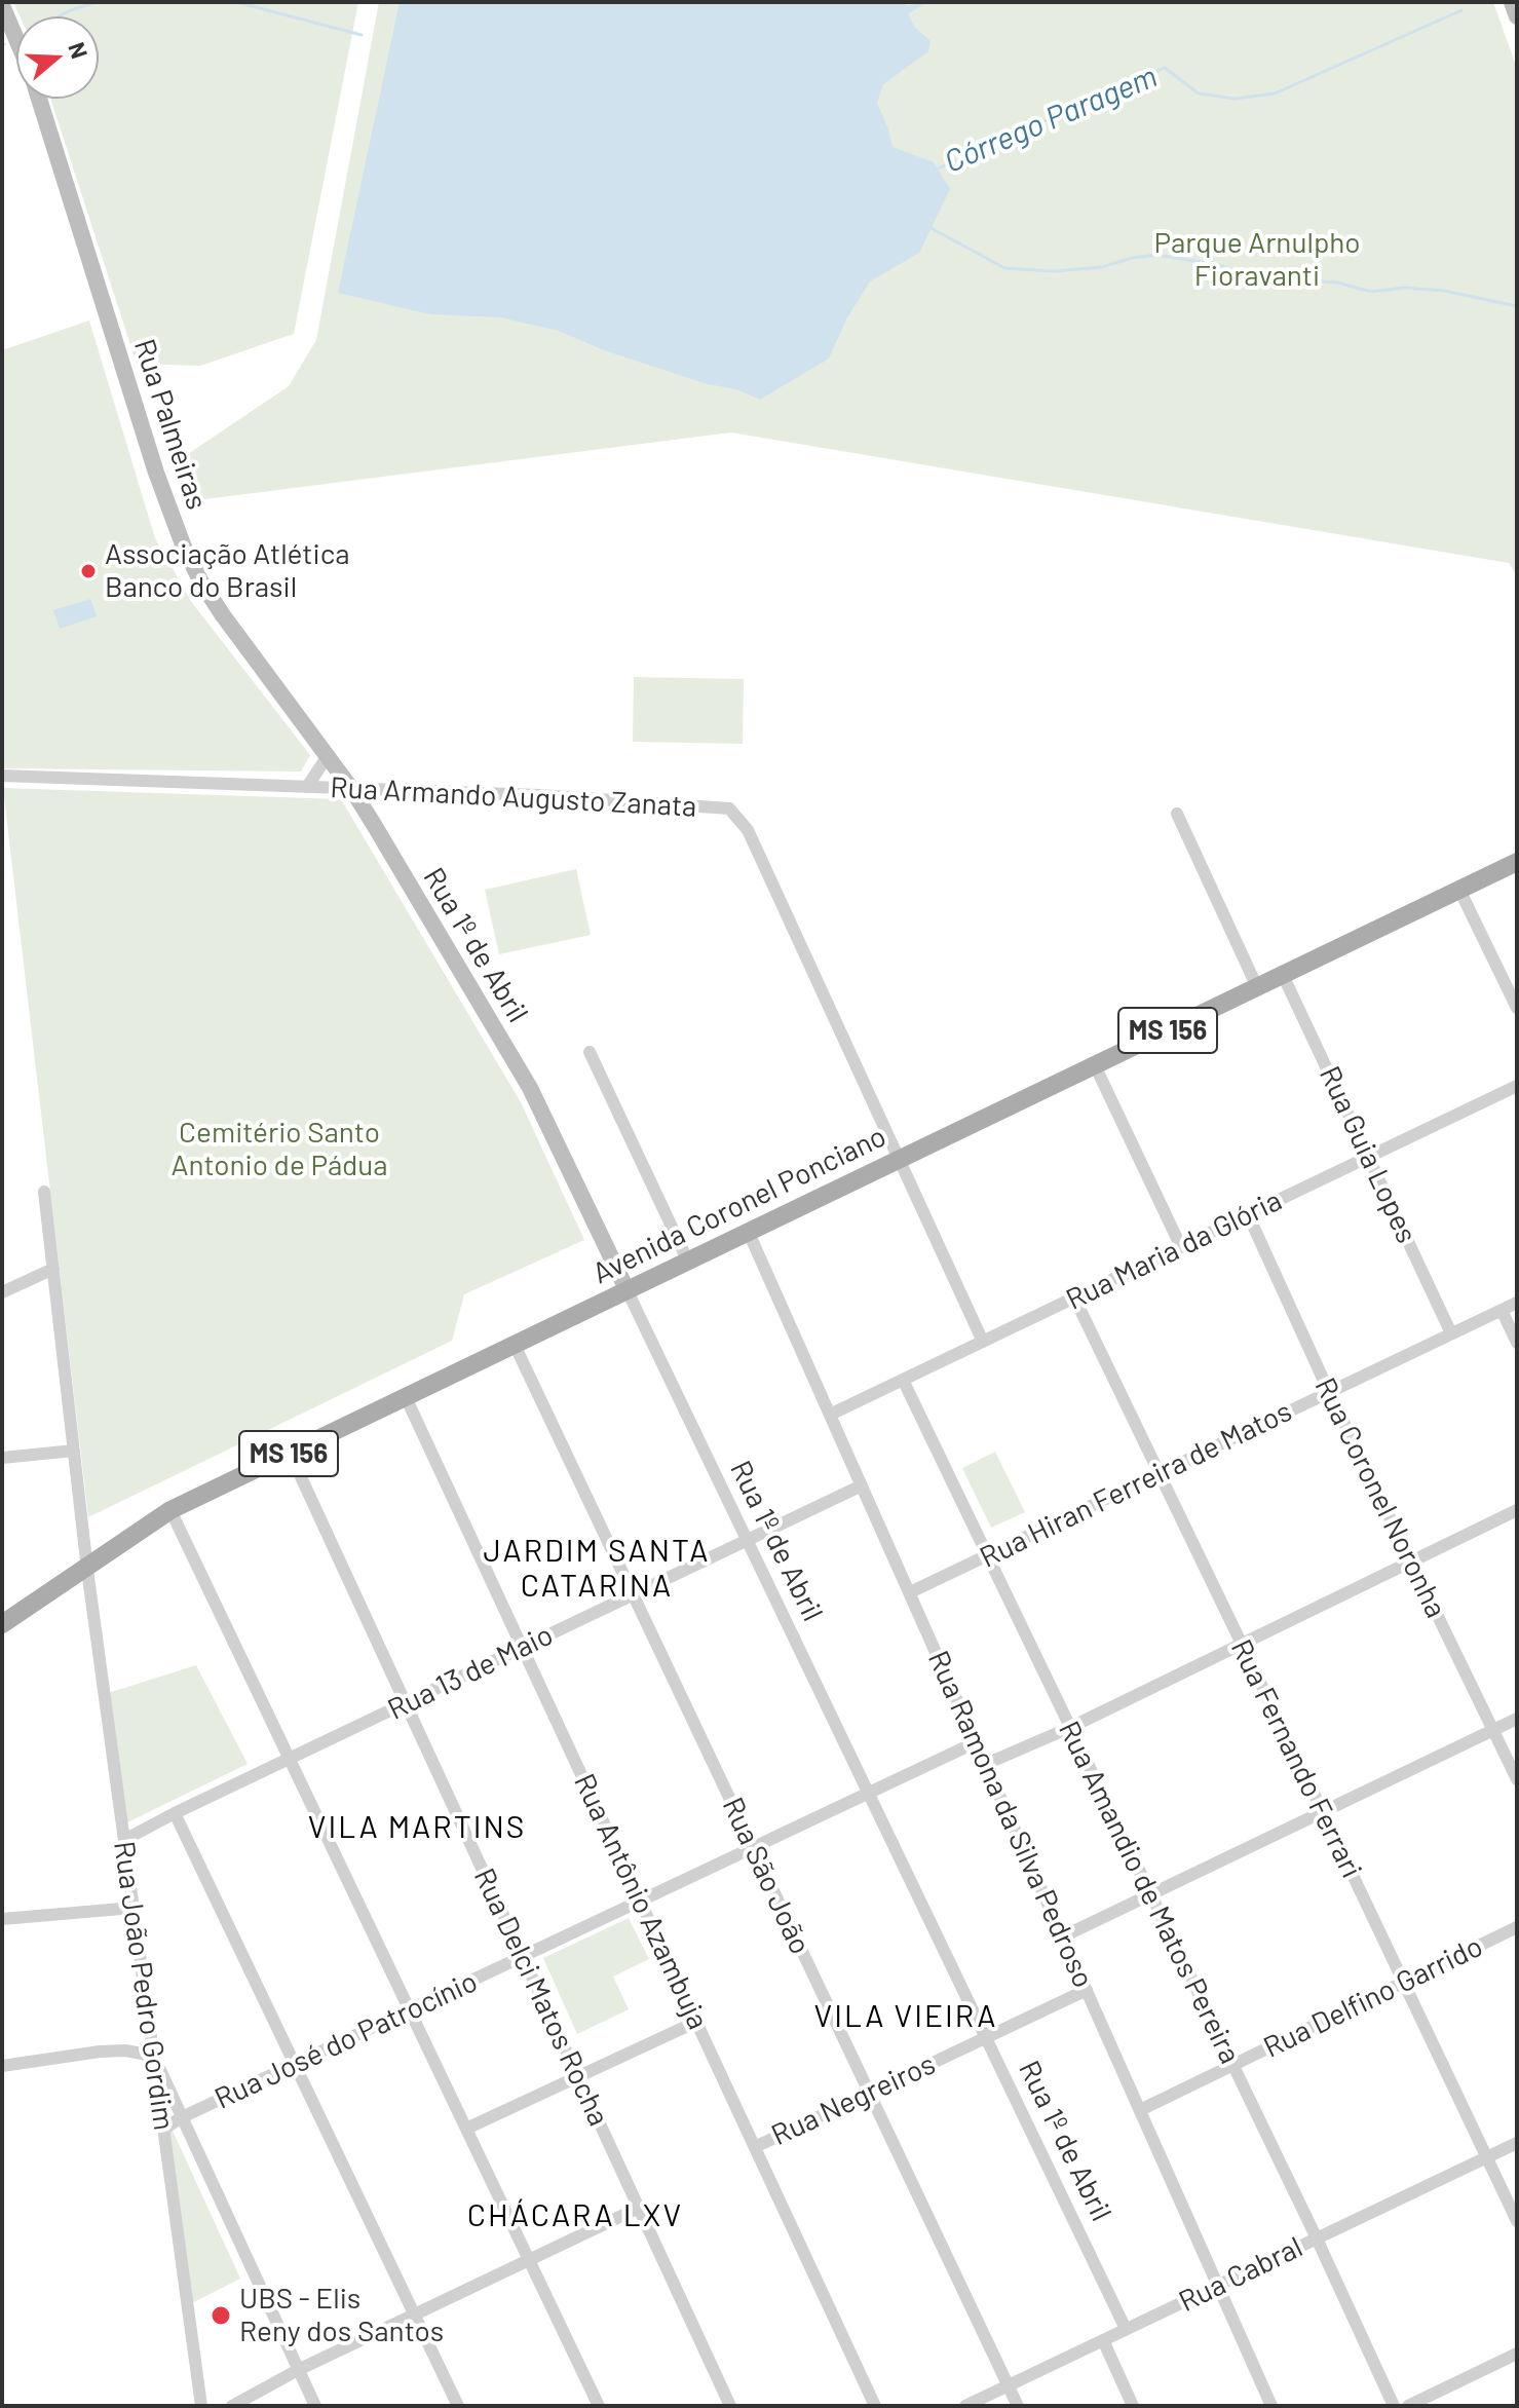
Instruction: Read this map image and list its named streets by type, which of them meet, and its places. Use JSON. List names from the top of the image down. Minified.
{"streets":{"main road":["MS 156","Avenida Coronel Ponciano"],"street":["Rua Palmeiras","Rua Armando Augusto Zanata","Rua 1º de Abril","Rua Guia Lopes","Rua Maria da Glória","Rua Hiran Ferreira de Matos","Rua Coronel Noronha","Rua 13 de Maio","Rua Fernando Ferrari","Rua Ramona da Silva Pedroso","Rua São João","Rua Amandio de Matos Pereira","Rua Antônio Azambuja","Rua João Pedro Gordim","Rua Delci Matos Rocha","Rua Delfino Garrido","Rua José do Patrocínio","Rua Negreiros","Rua Cabral"]},"crossings":[["Rua Palmeiras","Rua Armando Augusto Zanata"],["Rua Palmeiras","Rua 1º de Abril"],["Rua Armando Augusto Zanata","Rua 1º de Abril"],["Rua Armando Augusto Zanata","Avenida Coronel Ponciano"],["Rua Armando Augusto Zanata","Rua Maria da Glória"],["Rua 1º de Abril","Avenida Coronel Ponciano"],["Rua 1º de Abril","Rua 13 de Maio"],["Rua 1º de Abril","Rua José do Patrocínio"],["Rua 1º de Abril","Rua Negreiros"],["Rua 1º de Abril","Rua Cabral"],["Rua Guia Lopes","Avenida Coronel Ponciano"],["Rua Guia Lopes","Rua Maria da Glória"],["Rua Guia Lopes","Rua Hiran Ferreira de Matos"],["Avenida Coronel Ponciano","Rua Ramona da Silva Pedroso"],["Avenida Coronel Ponciano","Rua São João"],["Avenida Coronel Ponciano","Rua Antônio Azambuja"],["Avenida Coronel Ponciano","Rua João Pedro Gordim"],["Avenida Coronel Ponciano","Rua Delci Matos Rocha"],["Rua Maria da Glória","Rua Coronel Noronha"],["Rua Maria da Glória","Rua Fernando Ferrari"],["Rua Maria da Glória","Rua Ramona da Silva Pedroso"],["Rua Maria da Glória","Rua Amandio de Matos Pereira"],["Rua Hiran Ferreira de Matos","Rua Coronel Noronha"],["Rua Hiran Ferreira de Matos","Rua Fernando Ferrari"],["Rua Hiran Ferreira de Matos","Rua Ramona da Silva Pedroso"],["Rua Hiran Ferreira de Matos","Rua Amandio de Matos Pereira"],["Rua 13 de Maio","Rua Ramona da Silva Pedroso"],["Rua 13 de Maio","Rua São João"],["Rua 13 de Maio","Rua Antônio Azambuja"],["Rua 13 de Maio","Rua João Pedro Gordim"],["Rua 13 de Maio","Rua Delci Matos Rocha"],["Rua Fernando Ferrari","Rua Delfino Garrido"],["Rua Fernando Ferrari","Rua Cabral"],["Rua Ramona da Silva Pedroso","Rua Delfino Garrido"],["Rua Ramona da Silva Pedroso","Rua José do Patrocínio"],["Rua Ramona da Silva Pedroso","Rua Negreiros"],["Rua Ramona da Silva Pedroso","Rua Cabral"],["Rua São João","Rua José do Patrocínio"],["Rua São João","Rua Negreiros"],["Rua São João","Rua Cabral"],["Rua Amandio de Matos Pereira","Rua Delfino Garrido"],["Rua Amandio de Matos Pereira","Rua Cabral"],["Rua Antônio Azambuja","Rua José do Patrocínio"],["Rua Antônio Azambuja","Rua Negreiros"],["Rua João Pedro Gordim","Rua José do Patrocínio"],["Rua Delci Matos Rocha","Rua José do Patrocínio"]],"districts":["JARDIM SANTA CATARINA","VILA MARTINS","VILA VIEIRA","CHÁCARA LXV"],"water":["Córrego Paragem"],"parks":["Parque Arnulpho Fioravanti","Cemitério Santo Antonio de Pádua"],"places":["Associação Atlética Banco do Brasil","UBS - Elis Reny dos Santos"],"north":"right"}
